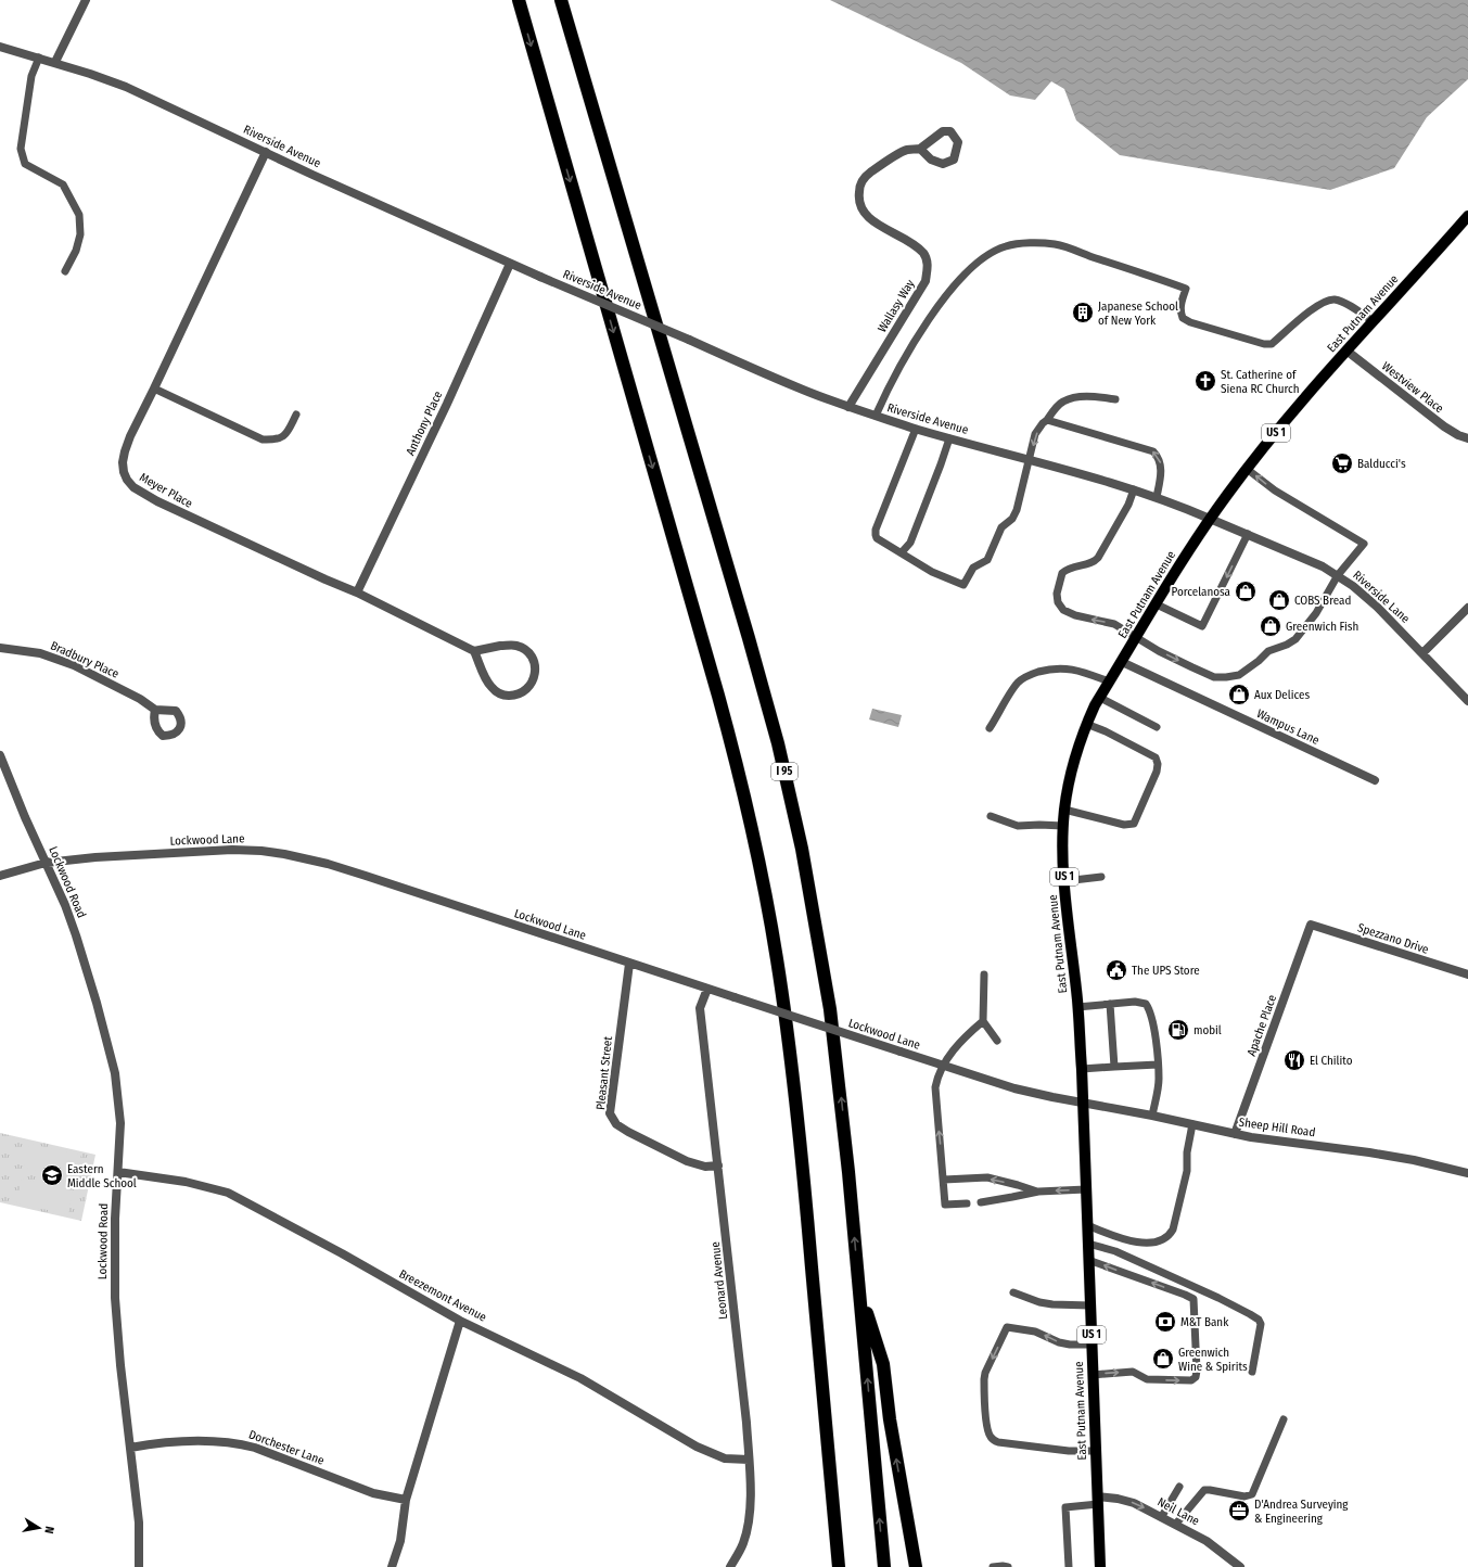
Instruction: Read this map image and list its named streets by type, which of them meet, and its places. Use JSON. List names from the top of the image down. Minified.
{"streets":{"highway":["I 95"],"main road":["East Putnam Avenue","US 1"],"street":["Riverside Avenue","Wallasy Way","Westview Place","Anthony Place","Meyer Place","Riverside Lane","Bradbury Place","Wampus Lane","Lockwood Lane","Lockwood Road","Spezzano Drive","Apache Place","Pleasant Street","Sheep Hill Road","Leonard Avenue","Breezemont Avenue","Dorchester Lane","Neil Lane"]},"crossings":[["Riverside Avenue","Wallasy Way"],["Riverside Avenue","East Putnam Avenue"],["Riverside Avenue","Anthony Place"],["Riverside Avenue","Meyer Place"],["Riverside Avenue","Riverside Lane"],["East Putnam Avenue","Westview Place"],["East Putnam Avenue","Riverside Lane"],["East Putnam Avenue","Wampus Lane"],["East Putnam Avenue","Lockwood Lane"],["East Putnam Avenue","Sheep Hill Road"],["East Putnam Avenue","Neil Lane"],["Anthony Place","Meyer Place"],["Lockwood Lane","Lockwood Road"],["Lockwood Lane","Pleasant Street"],["Lockwood Lane","Sheep Hill Road"],["Lockwood Lane","Leonard Avenue"],["Lockwood Road","Breezemont Avenue"],["Lockwood Road","Dorchester Lane"],["Spezzano Drive","Apache Place"],["Apache Place","Sheep Hill Road"],["Pleasant Street","Leonard Avenue"],["Leonard Avenue","Breezemont Avenue"]],"one_way":["Neil Lane"],"places":{"building":["Japanese School of New York"],"church":["St. Catherine of Siena RC Church"],"supermarket":["Balducci's"],"shop":["Porcelanosa","COBS Bread","Greenwich Fish","Aux Delices","Greenwich Wine & Spirits"],"public building":["The UPS Store"],"fuel station":["mobil"],"restaurant":["El Chilito"],"school or university":["Eastern Middle School"],"bank":["M&T Bank"],"office":["D'Andrea Surveying & Engineering"]},"north":"right"}
